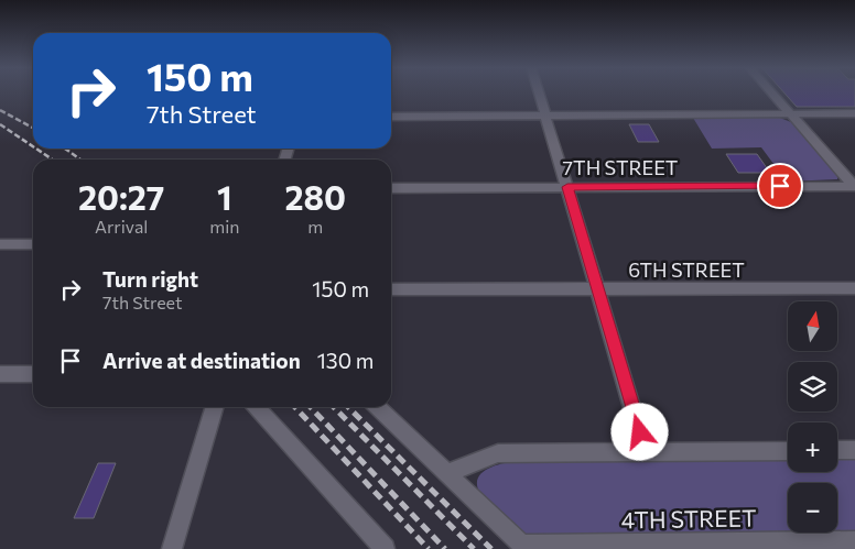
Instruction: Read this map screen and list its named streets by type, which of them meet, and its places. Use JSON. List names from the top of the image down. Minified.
{"streets":{"street":["7TH STREET","6TH STREET","4TH STREET"]},"north":"top","page":{"turn":["150 m","7th Street"],"eta":["20:27","Arrival","1","min","280","m"],"list":[{"name":"Turn right","note":"7th Street","value":"150 m"},{"name":"Arrive at destination","value":"130 m"}],"map_buttons":["+","−"]}}
